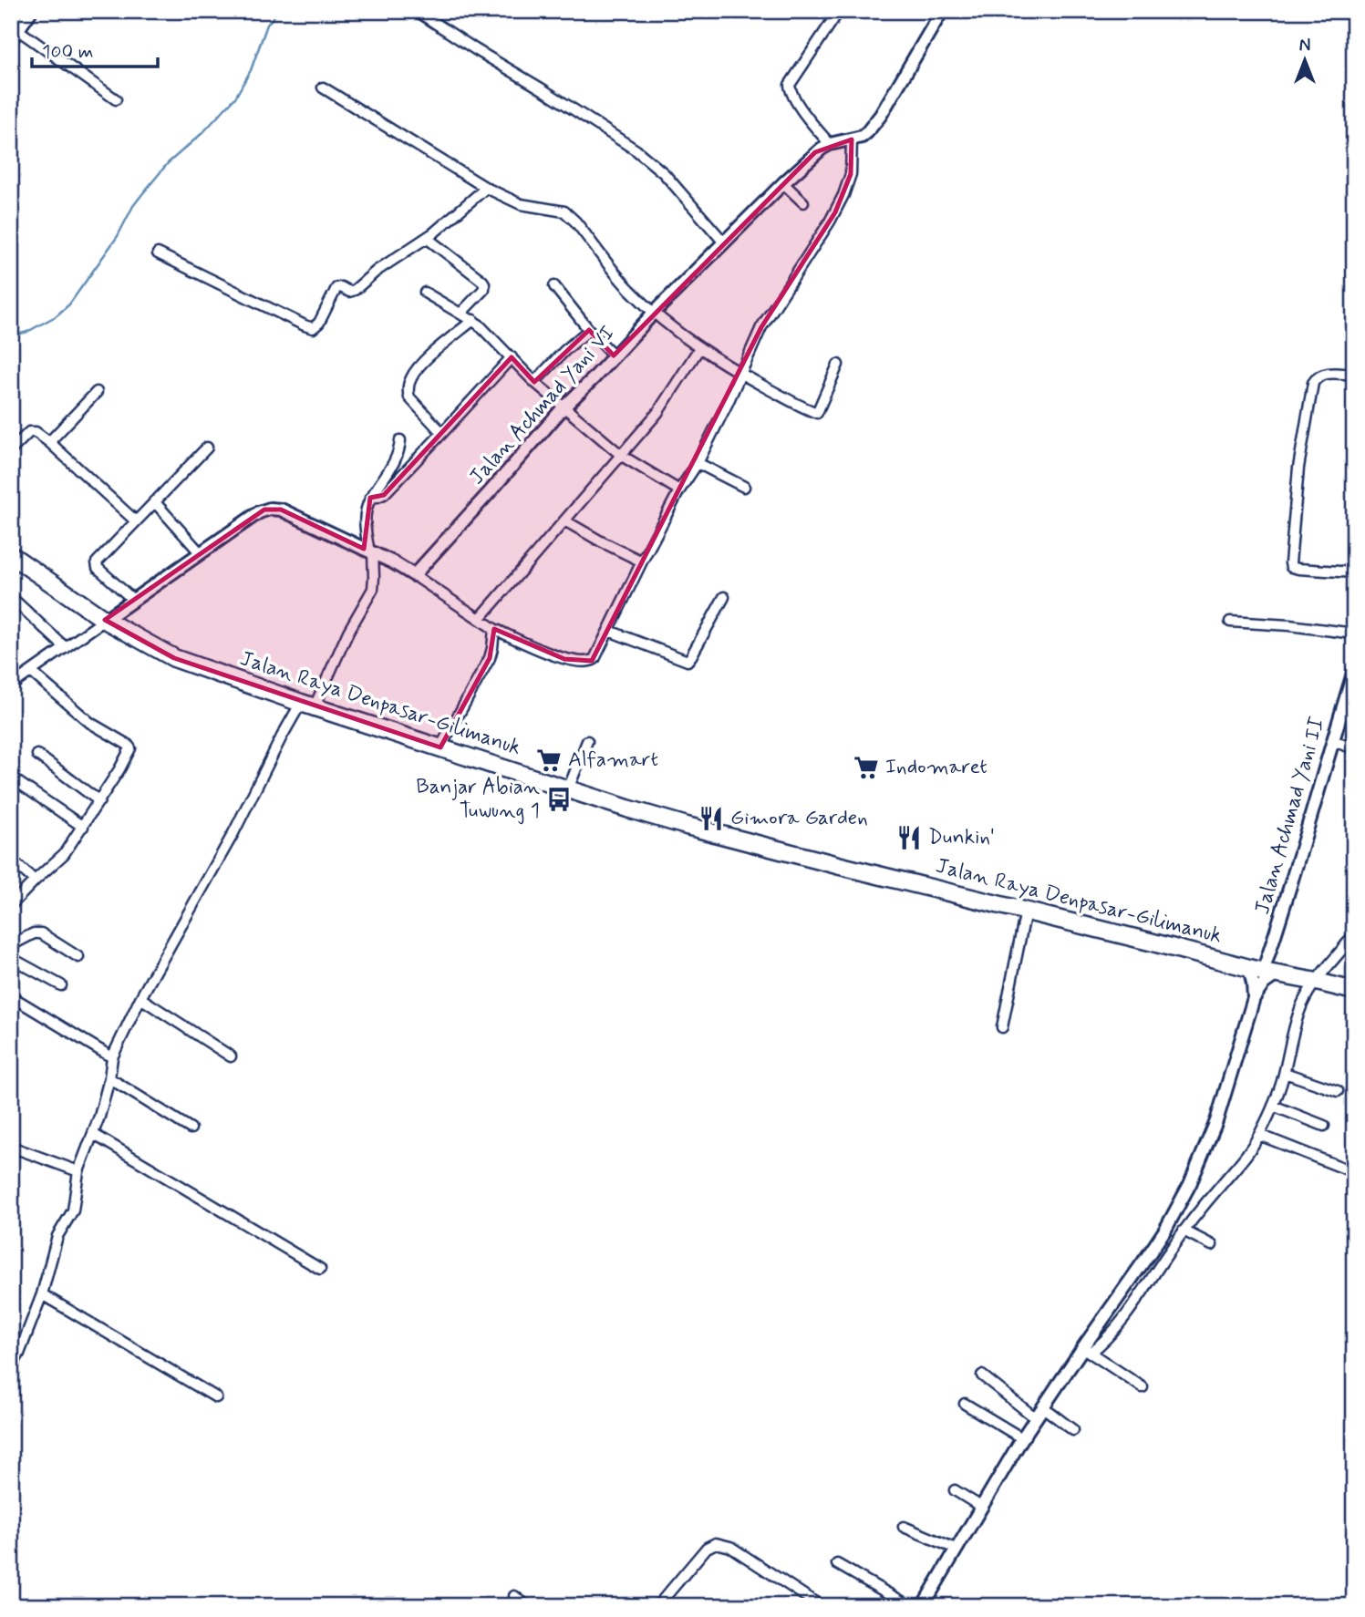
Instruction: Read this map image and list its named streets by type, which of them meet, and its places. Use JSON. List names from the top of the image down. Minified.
{"streets":{"highway":["Jalan Raya Denpasar-Gilimanuk"],"street":["Jalan Achmad Yani VI","Jalan Achmad Yani II"]},"crossings":[["Jalan Raya Denpasar-Gilimanuk","Jalan Achmad Yani II"]],"places":{"supermarket":["Alfamart","Indomaret"],"bus stop":["Banjar Abian Tuwung 1"],"restaurant":["Gimora Garden","Dunkin'"]},"scale_bar":"100 m","north":"top"}
